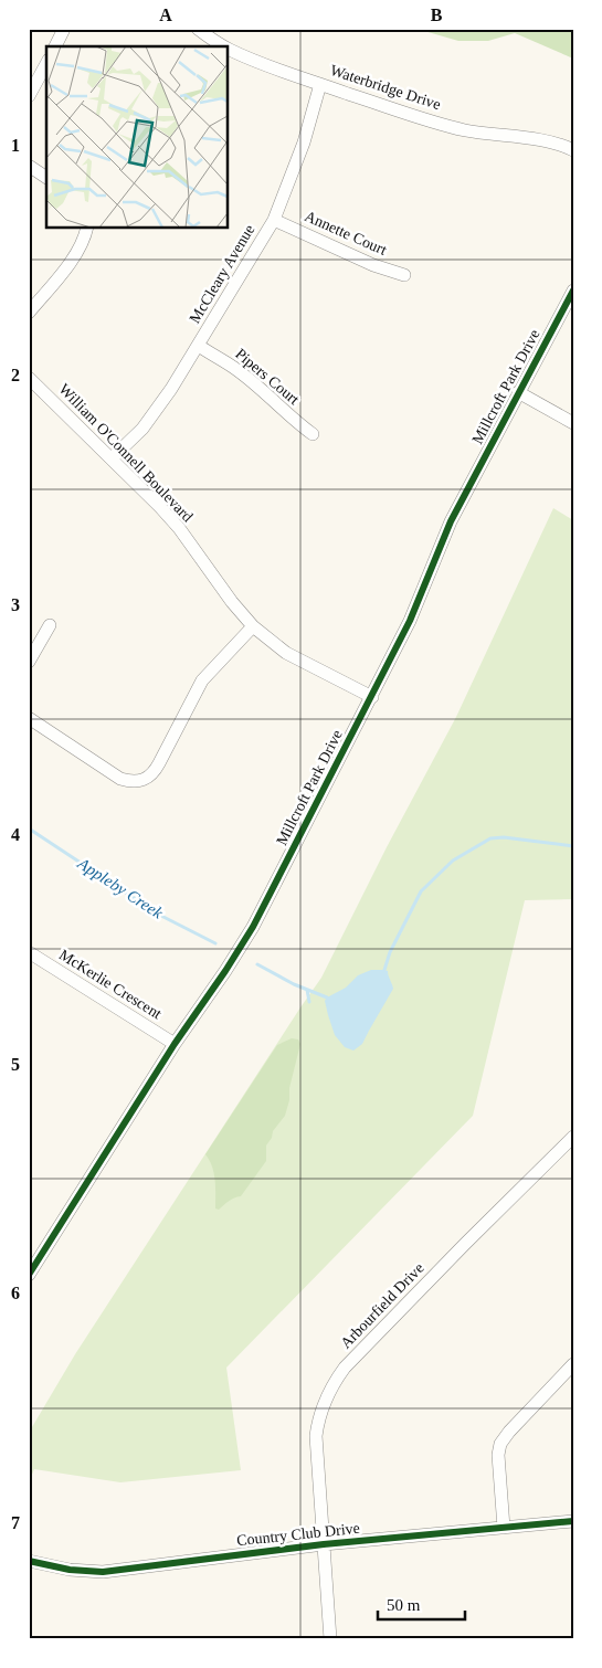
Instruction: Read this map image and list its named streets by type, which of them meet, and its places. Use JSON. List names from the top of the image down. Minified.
{"streets":{"street":["Waterbridge Drive","Annette Court","McCleary Avenue","Pipers Court","Millcroft Park Drive","William O'Connell Boulevard","McKerlie Crescent","Arbourfield Drive","Country Club Drive"]},"crossings":[["Waterbridge Drive","McCleary Avenue"],["Annette Court","McCleary Avenue"],["McCleary Avenue","Pipers Court"],["McCleary Avenue","William O'Connell Boulevard"],["Millcroft Park Drive","William O'Connell Boulevard"],["Millcroft Park Drive","McKerlie Crescent"],["Arbourfield Drive","Country Club Drive"]],"water":["Appleby Creek"],"scale_bar":"50 m","grid":{"columns":["A","B"],"rows":["1","2","3","4","5","6","7"]}}
